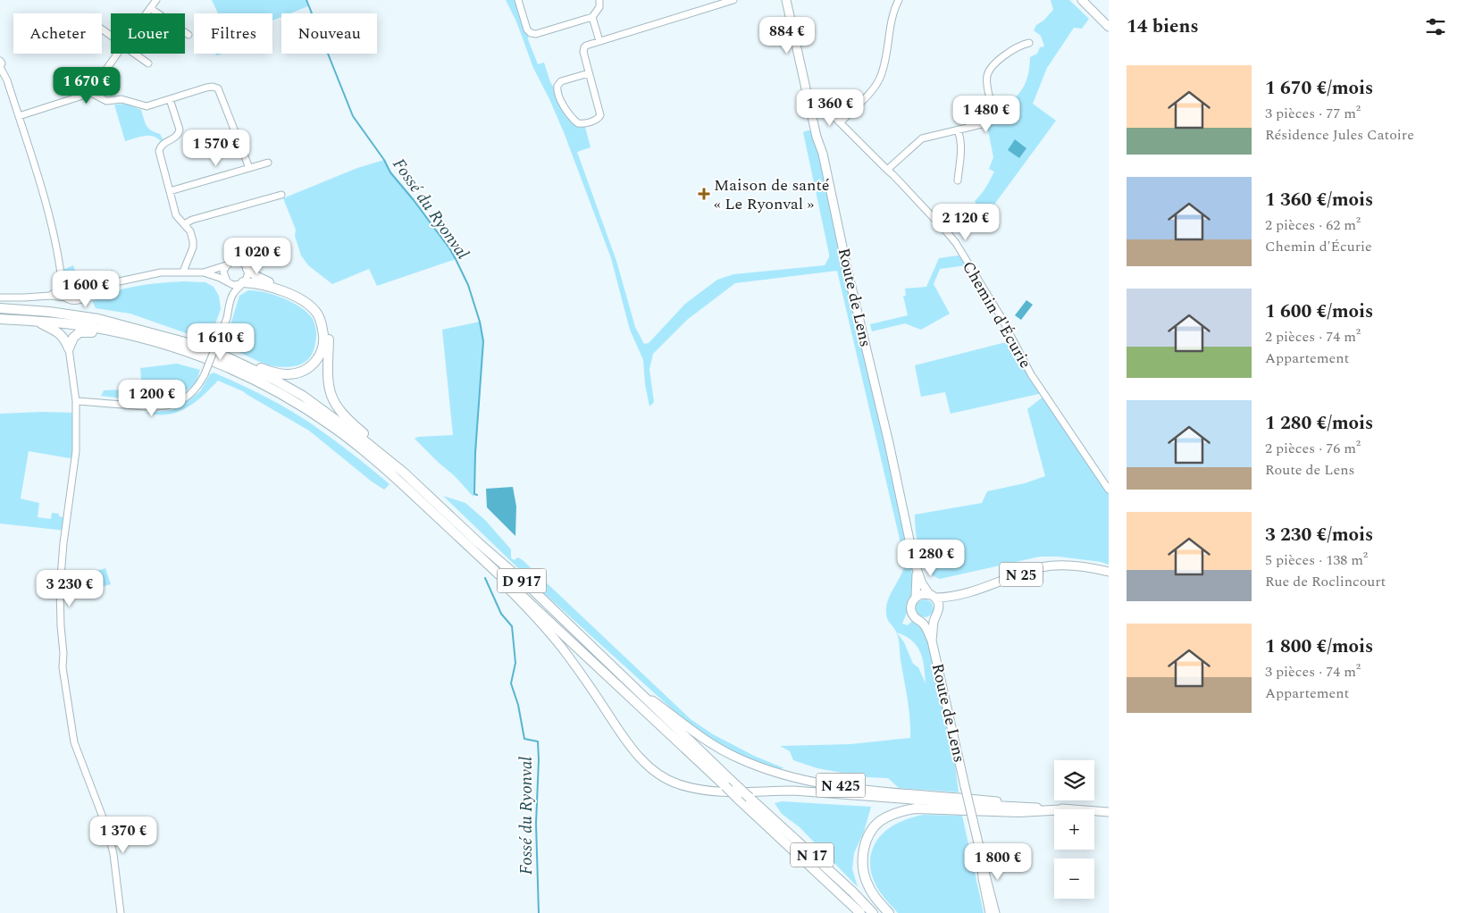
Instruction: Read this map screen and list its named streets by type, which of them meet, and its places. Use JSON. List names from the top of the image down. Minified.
{"streets":{"highway":["D 917","N 17"],"main road":["Route de Lens","N 25","N 425"],"street":["Chemin d'Écurie"]},"crossings":[["Route de Lens","Chemin d'Écurie"],["Route de Lens","N 25"],["D 917","N 425"],["D 917","N 17"]],"water":["Fossé du Ryonval"],"places":{"health":["Maison de santé « Le Ryonval »"]},"page":{"heading":"14 biens","chip":["Acheter","Louer","Filtres","Nouveau"],"price":["884 €","1 670 €","1 360 €","1 480 €","1 570 €","2 120 €","1 020 €","1 600 €","1 610 €","1 200 €","1 280 €","3 230 €","1 370 €","1 800 €"],"list":[{"name":"1 670 €/mois","note":"3 pièces · 77 m² · Résidence Jules Catoire"},{"name":"1 360 €/mois","note":"2 pièces · 62 m² · Chemin d'Écurie"},{"name":"1 600 €/mois","note":"2 pièces · 74 m² · Appartement"},{"name":"1 280 €/mois","note":"2 pièces · 76 m² · Route de Lens"},{"name":"3 230 €/mois","note":"5 pièces · 138 m² · Rue de Roclincourt"},{"name":"1 800 €/mois","note":"3 pièces · 74 m² · Appartement"}],"map_buttons":["+","−"]}}
